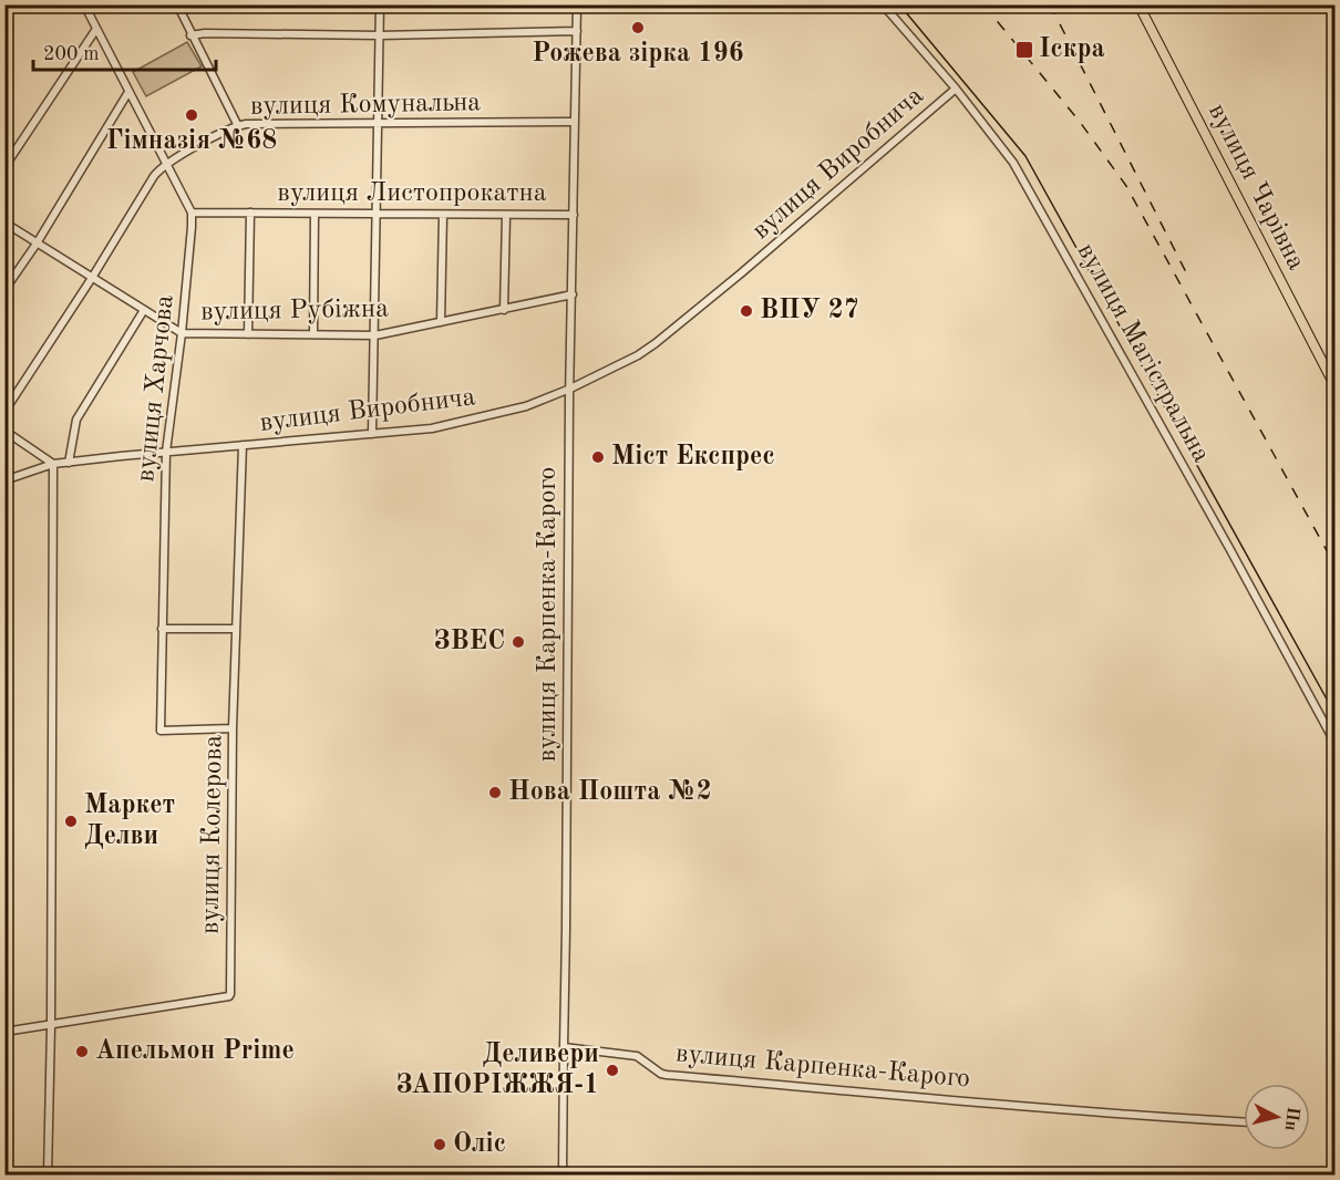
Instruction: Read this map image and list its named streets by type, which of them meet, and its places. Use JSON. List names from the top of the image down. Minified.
{"streets":{"main road":["вулиця Чарівна"],"street":["вулиця Комунальна","вулиця Виробнича","вулиця Листопрокатна","вулиця Рубіжна","вулиця Магістральна","вулиця Харчова","вулиця Карпенка-Карого","вулиця Колерова"]},"crossings":[["вулиця Комунальна","вулиця Карпенка-Карого"],["вулиця Виробнича","вулиця Магістральна"],["вулиця Виробнича","вулиця Харчова"],["вулиця Виробнича","вулиця Карпенка-Карого"],["вулиця Виробнича","вулиця Колерова"],["вулиця Листопрокатна","вулиця Харчова"],["вулиця Листопрокатна","вулиця Карпенка-Карого"],["вулиця Рубіжна","вулиця Харчова"],["вулиця Рубіжна","вулиця Карпенка-Карого"],["вулиця Харчова","вулиця Колерова"]],"places":{"other":["Рожева зірка 196","Гімназія №68","ВПУ 27","Мiст Експрес","ЗВЕС","Нова Пошта №2","Маркет Делви","Апельмон Prime","Деливери ЗАПОРІЖЖЯ-1","Оліс"],"transit":["Іскра"]},"scale_bar":"200 m","north":"right"}
